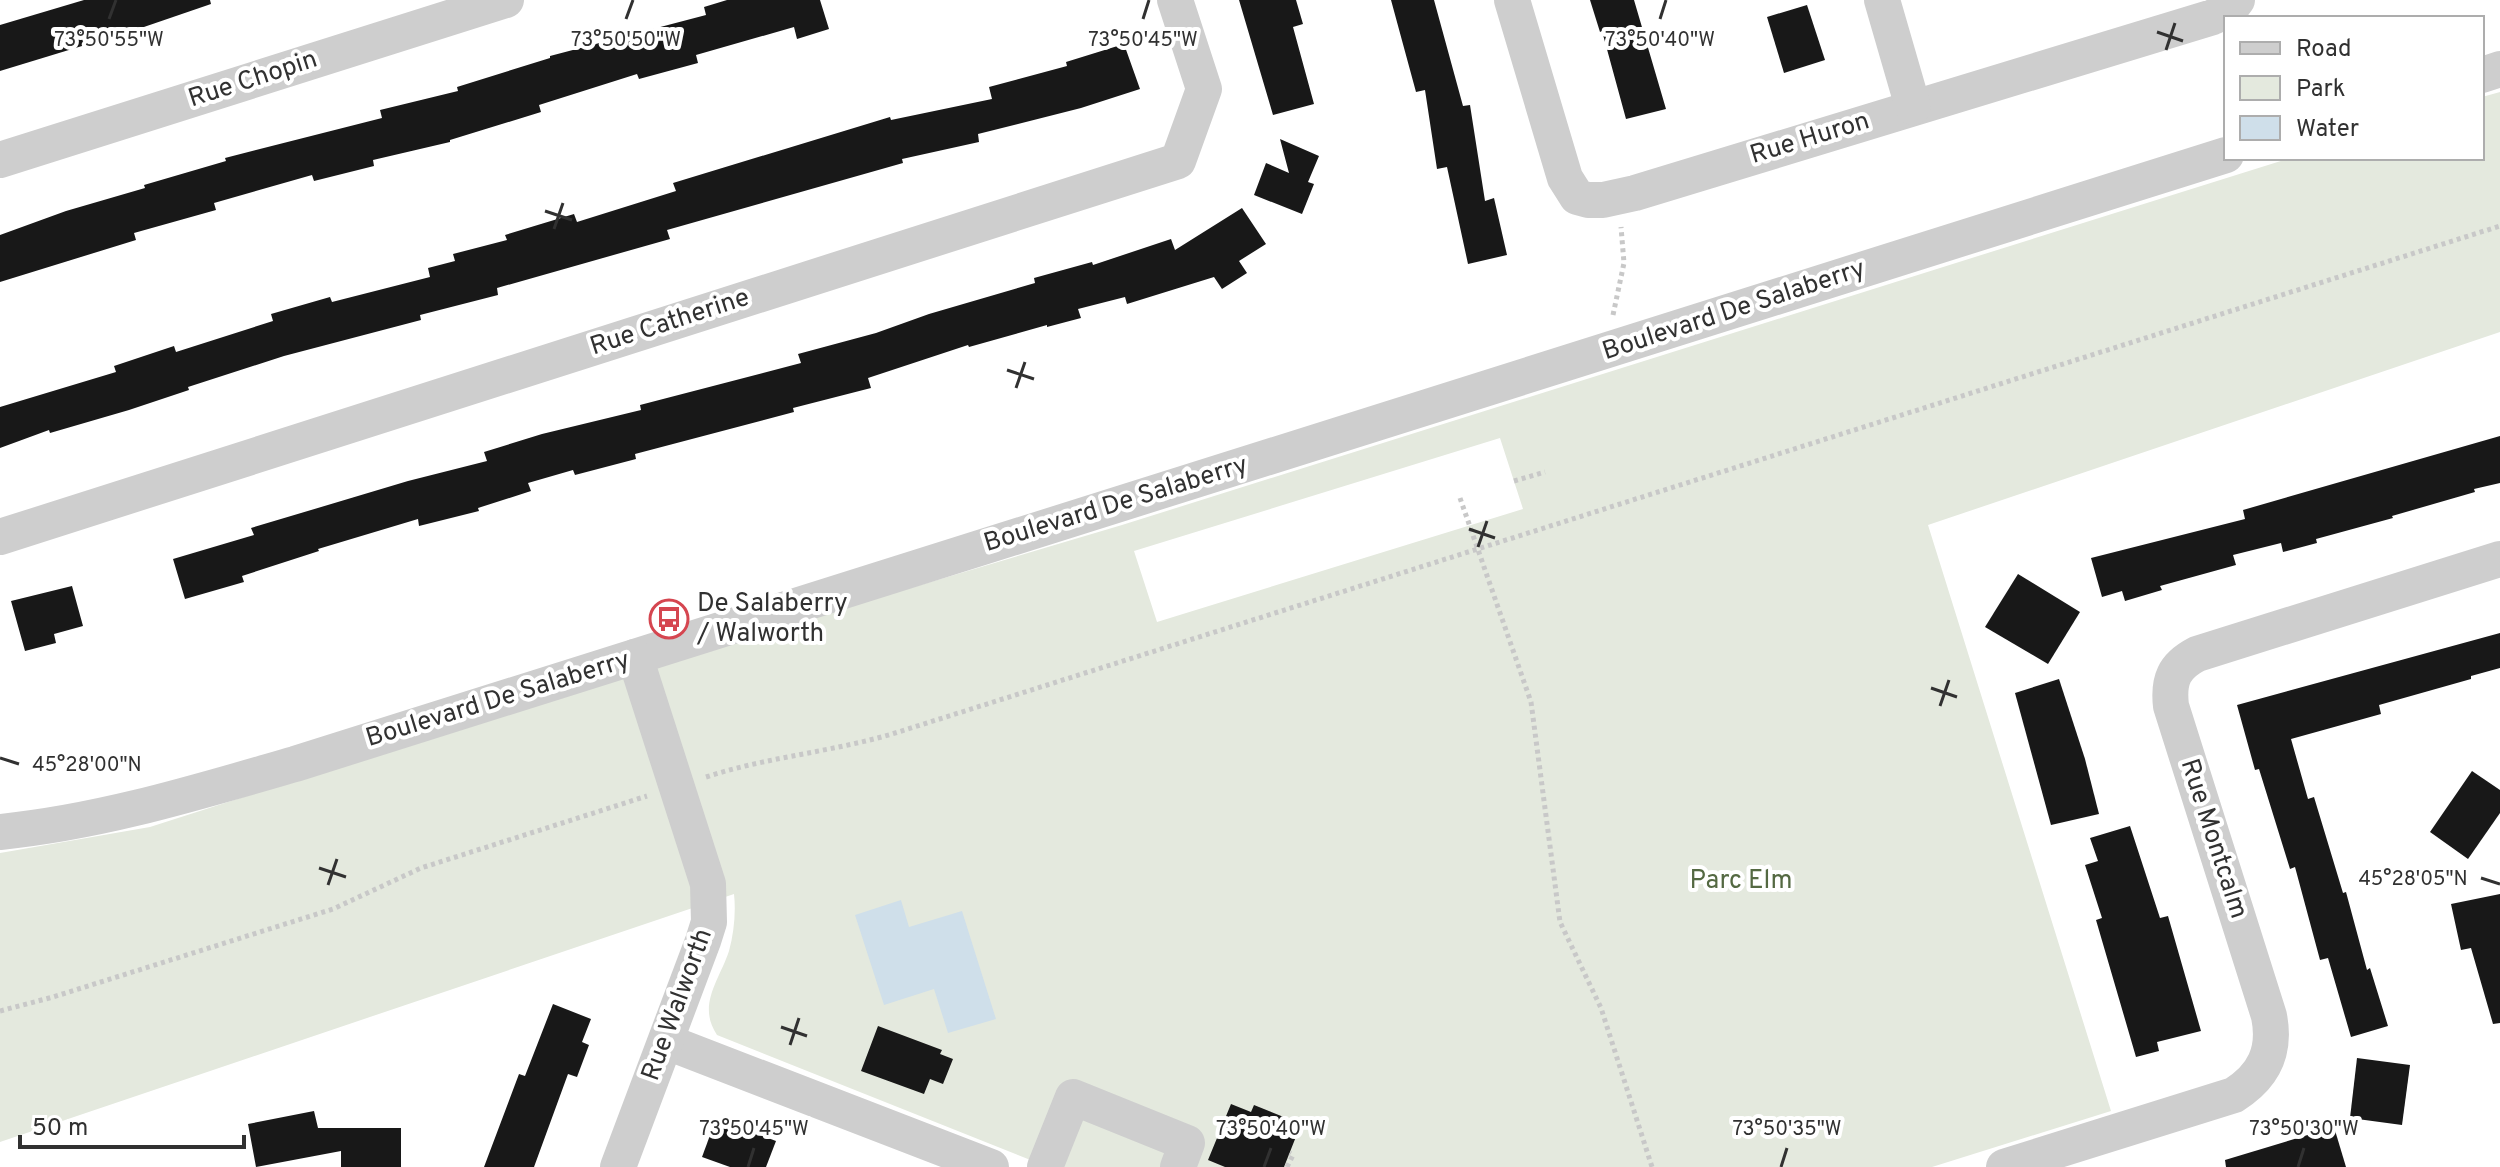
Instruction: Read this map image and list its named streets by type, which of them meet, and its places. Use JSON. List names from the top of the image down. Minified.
{"streets":{"street":["Rue Chopin","Rue Huron","Boulevard De Salaberry","Rue Catherine","Rue Montcalm","Rue Walworth"]},"crossings":[["Boulevard De Salaberry","Rue Walworth"]],"parks":["Parc Elm"],"places":{"bus stop":["De Salaberry / Walworth"]},"legend":["Road","Park","Water"],"scale_bar":"50 m","coordinates":["73°50'50\"W","73°50'45\"W","73°50'55\"W","73°50'40\"W","45°28'00\"N","45°28'05\"N","73°50'35\"W","73°50'30\"W"]}
